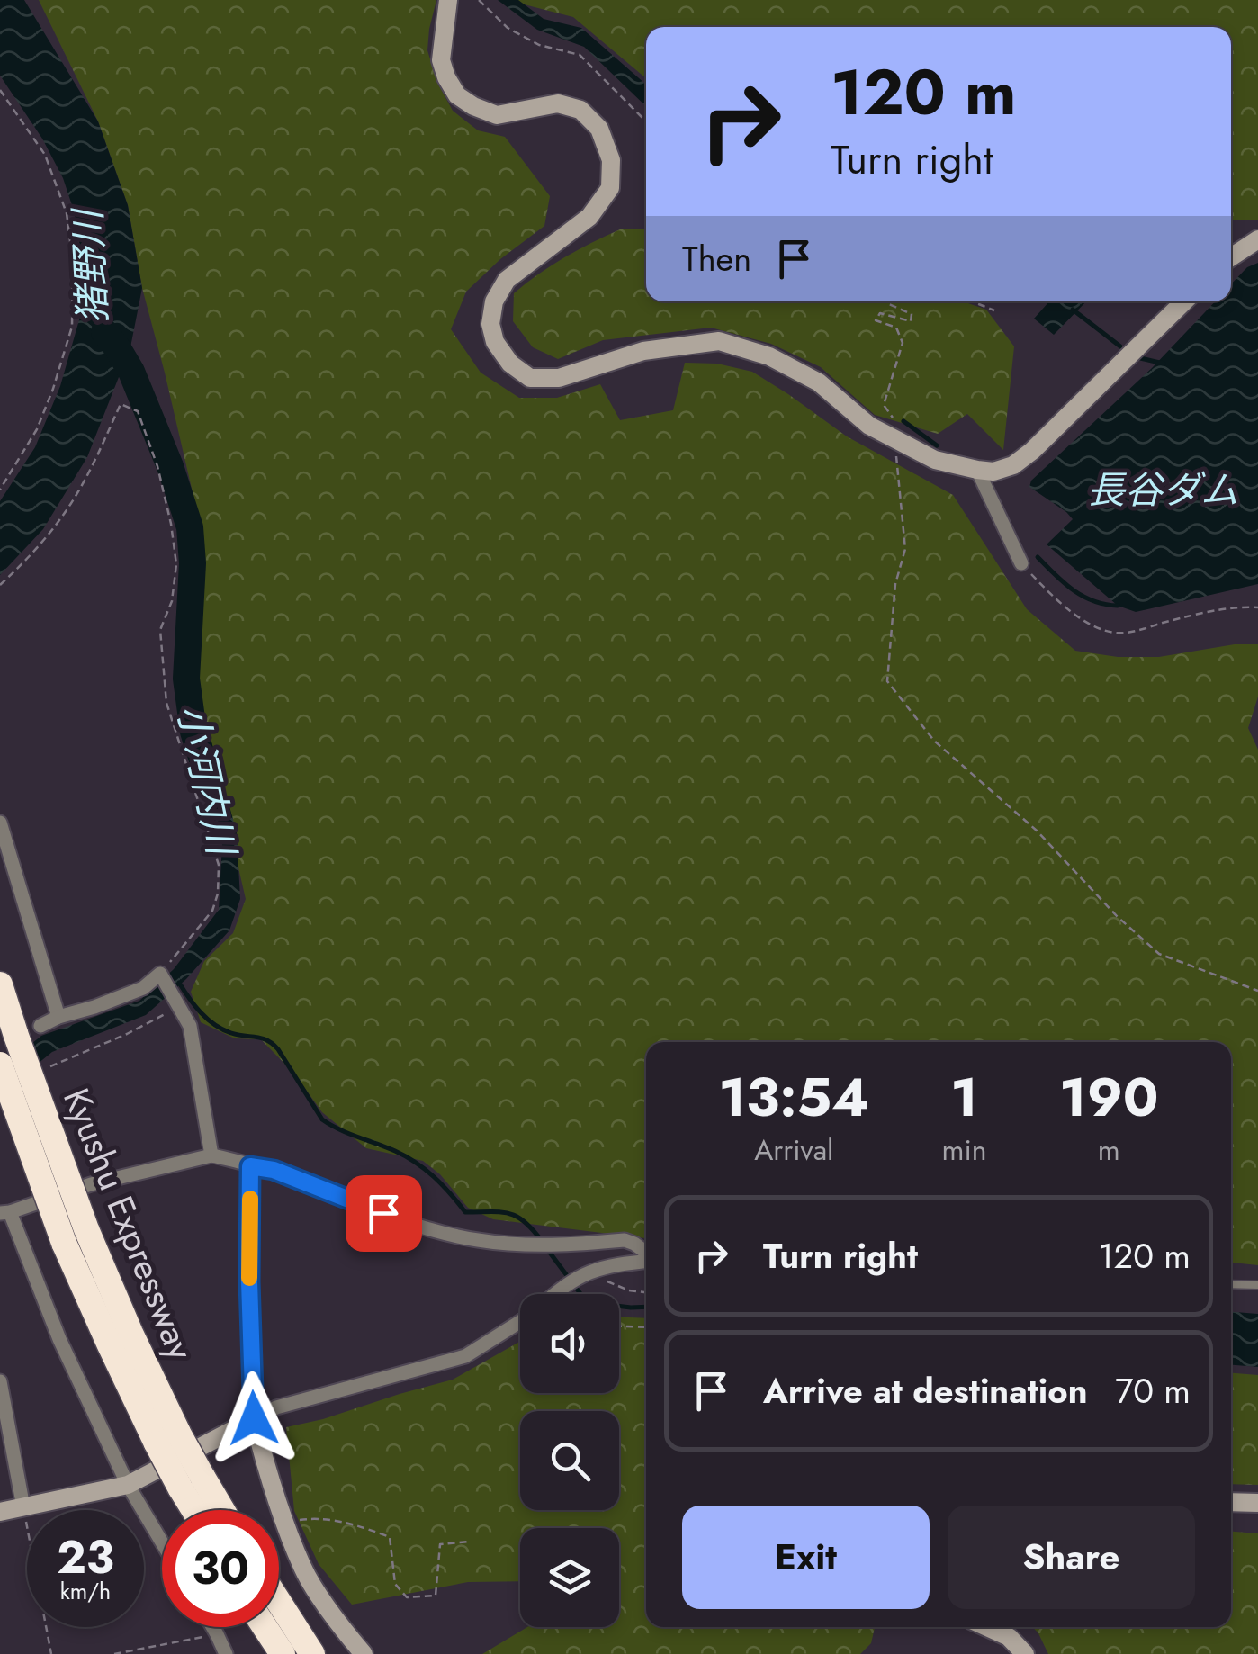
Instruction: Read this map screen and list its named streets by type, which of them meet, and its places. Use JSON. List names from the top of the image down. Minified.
{"streets":{"highway":["Kyushu Expressway"]},"water":["猪野川","長谷ダム","小河内川"],"page":{"turn":["120 m","Turn right"],"then":"Then","eta":["13:54","Arrival","1","min","190","m"],"list":[{"name":"Turn right","value":"120 m"},{"name":"Arrive at destination","value":"70 m"}],"buttons":["Exit","Share"],"speed":"23 km/h","limit":"30"}}
